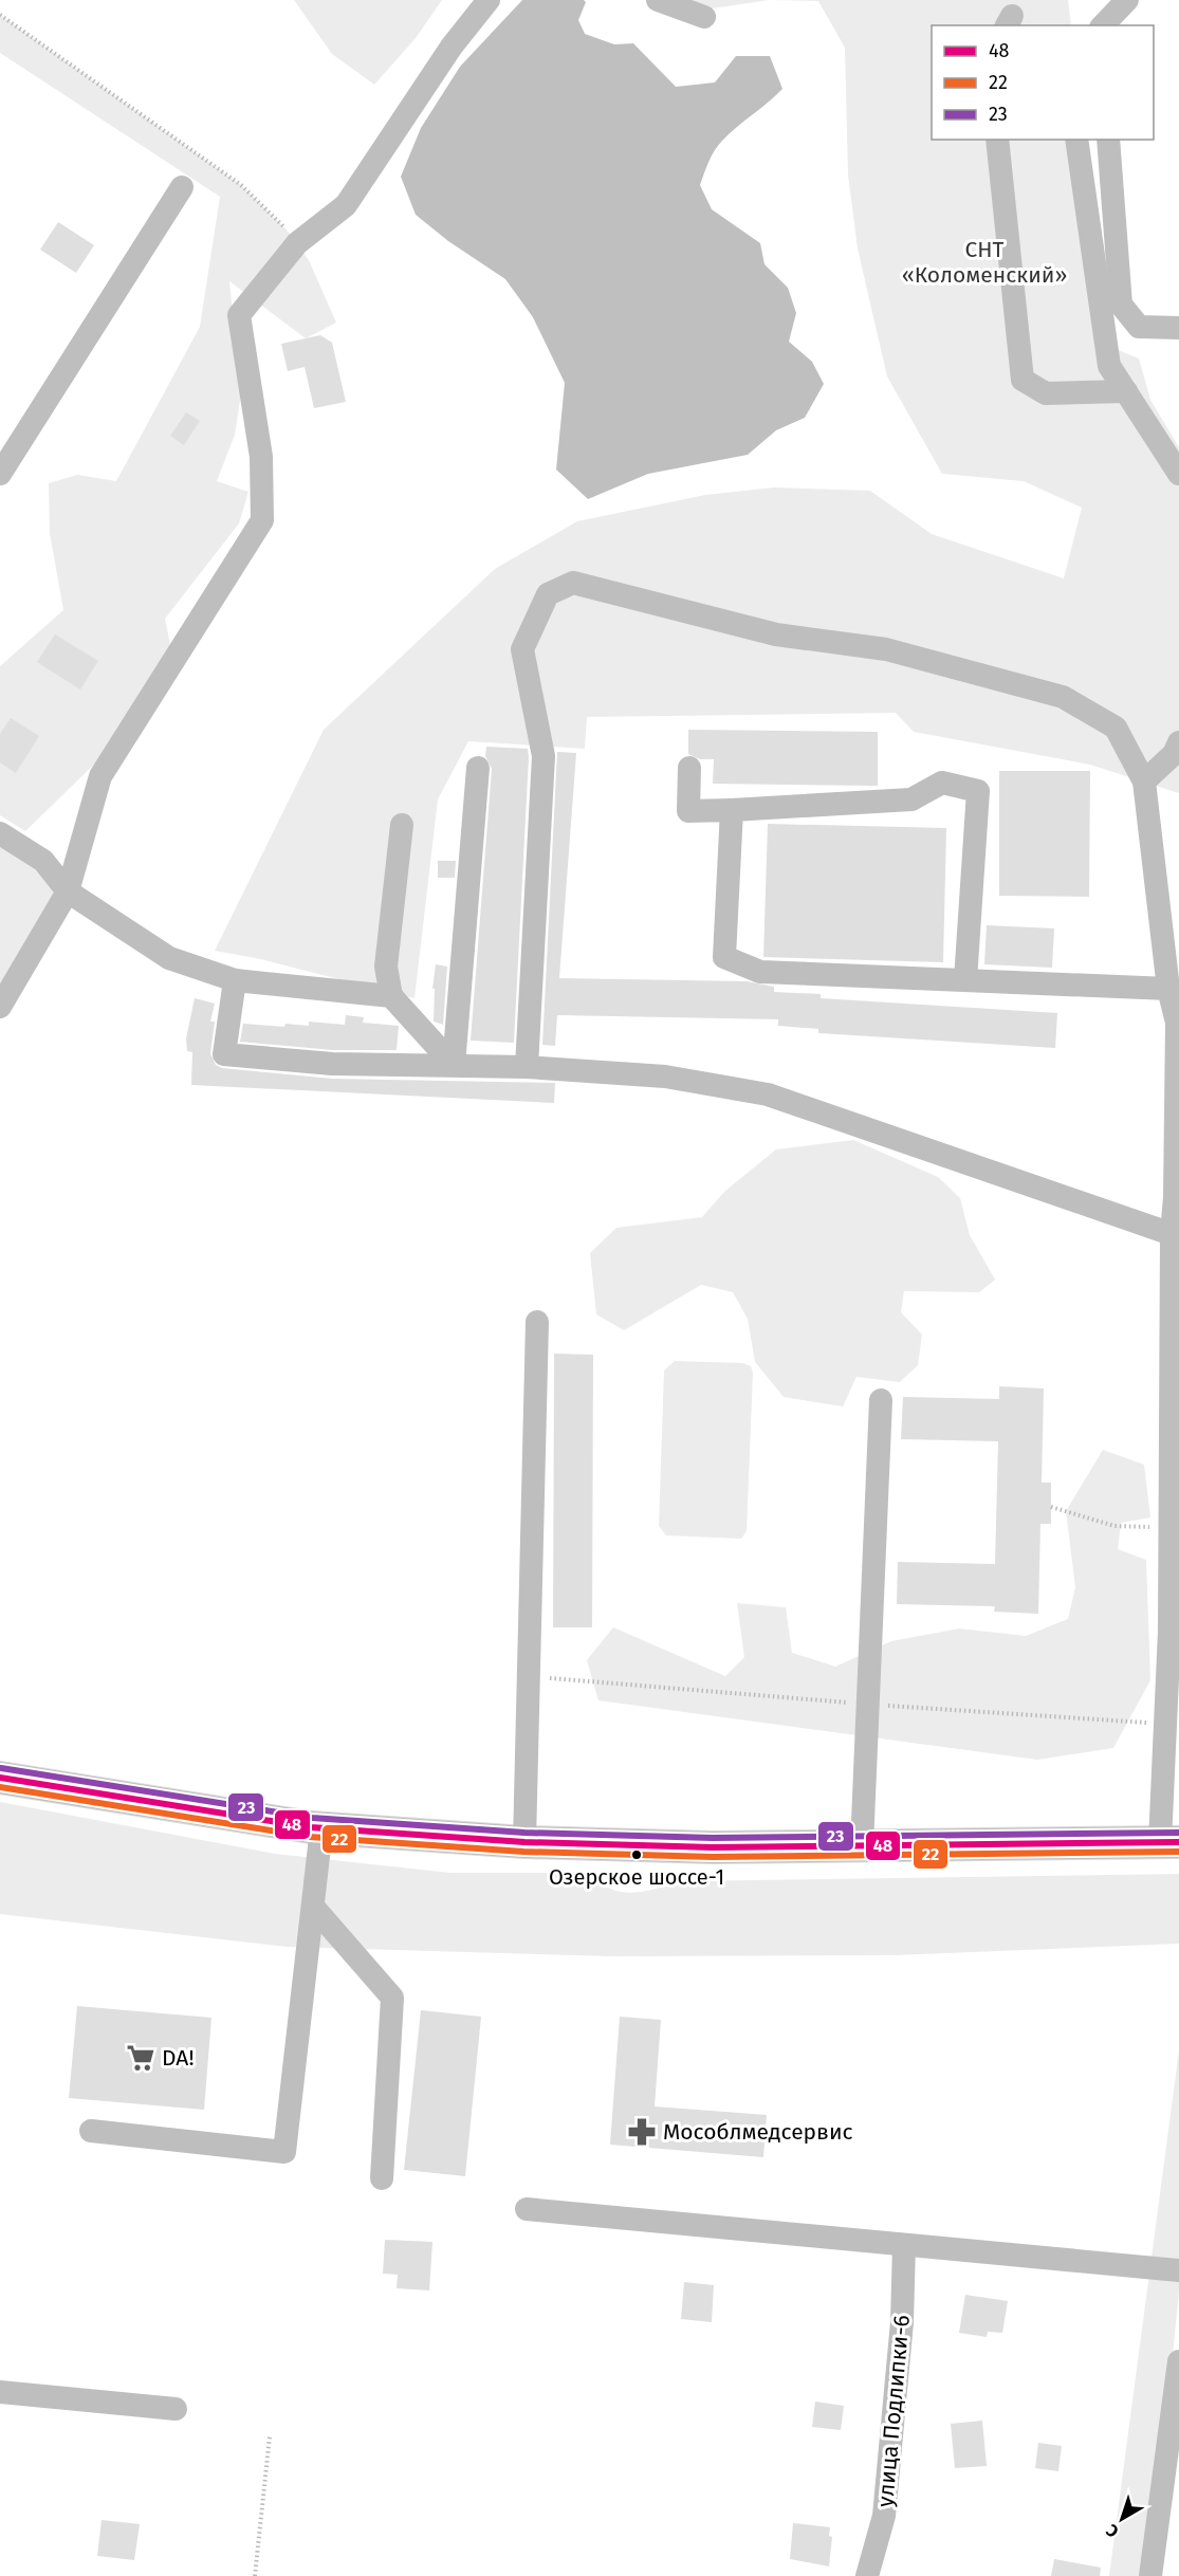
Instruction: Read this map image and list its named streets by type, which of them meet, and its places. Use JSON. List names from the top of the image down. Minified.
{"streets":{"street":["улица Подлипки-6"]},"parks":["СНТ «Коломенский»"],"places":{"other":["Озерское шоссе-1"],"supermarket":["DA!"],"pharmacy":["Мособлмедсервис"]},"lines":["transit line 23","transit line 48","transit line 22"],"legend":["48","22","23"],"north":"bottom left"}
